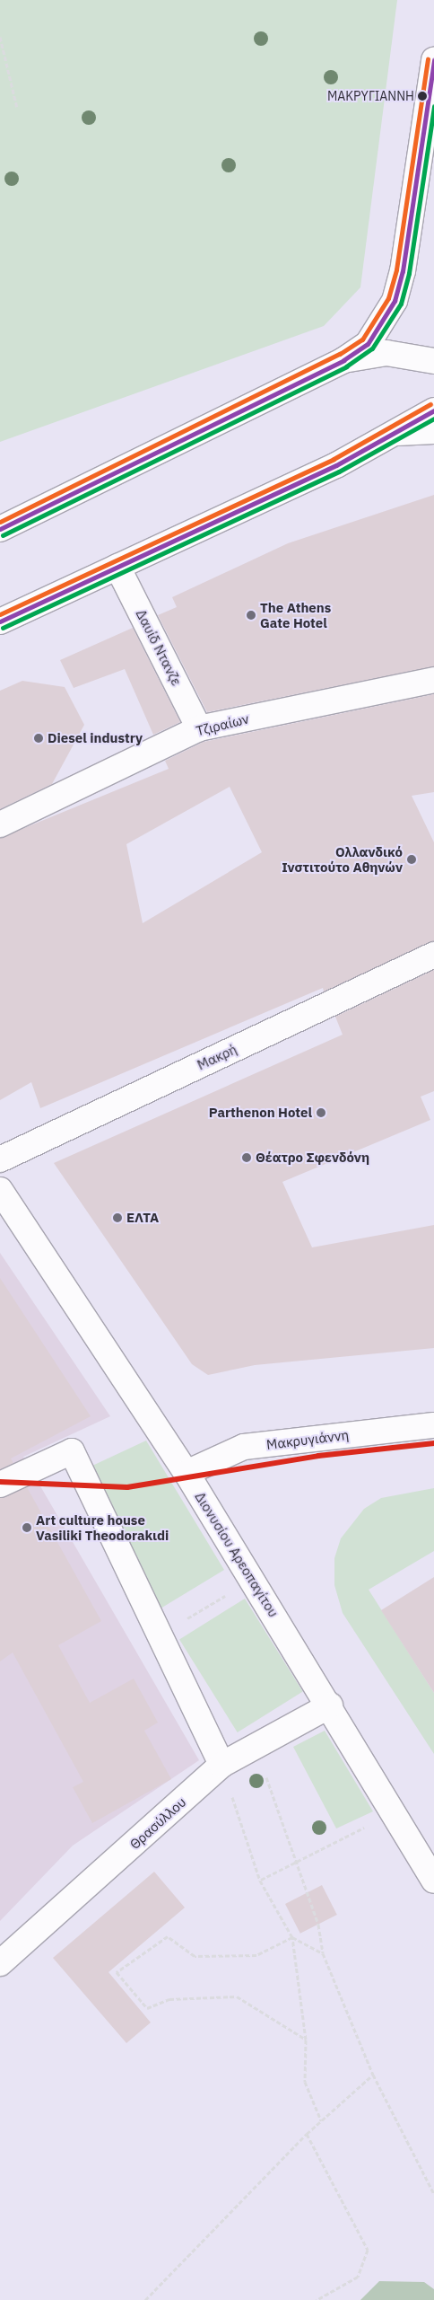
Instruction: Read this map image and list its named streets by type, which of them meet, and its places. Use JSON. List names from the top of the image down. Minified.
{"streets":{"main road":["Δαυίδ Ντανζε","Τζιραίων","Μακρή","Μακρυγιάννη","Διονυσίου Αρεοπαγίτου","Θρασύλλου"]},"crossings":[["Δαυίδ Ντανζε","Τζιραίων"],["Μακρυγιάννη","Διονυσίου Αρεοπαγίτου"],["Διονυσίου Αρεοπαγίτου","Θρασύλλου"]],"places":["ΜΑΚΡΥΓΙΑΝΝΗ","The Athens Gate Hotel","Diesel industry","Ολλανδικό Ινστιτούτο Αθηνών","Parthenon Hotel","Θέατρο Σφενδόνη","ΕΛΤΑ","Art culture house Vasiliki Theodorakιdi"]}
